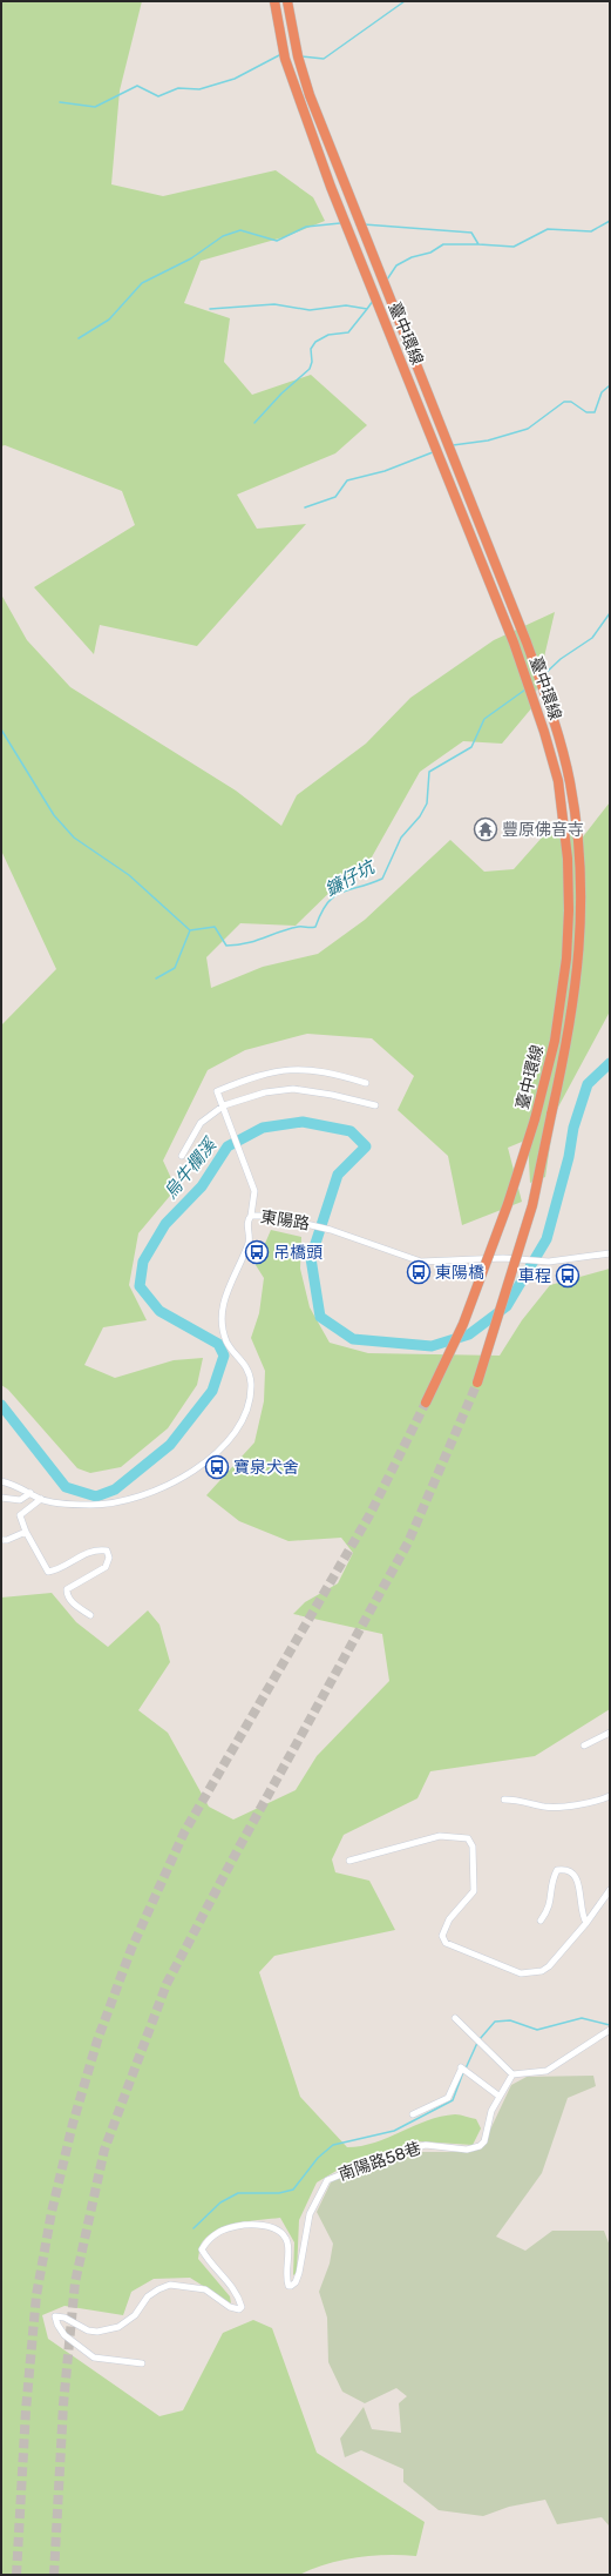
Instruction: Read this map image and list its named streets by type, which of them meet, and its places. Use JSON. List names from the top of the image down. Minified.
{"streets":{"highway":["臺中環線"],"street":["東陽路","南陽路58巷"]},"water":["鐮仔坑","烏牛欄溪"],"places":{"temple":["豐原佛音寺"],"bus stop":["吊橋頭","東陽橋","車程","寶泉犬舍"]}}
